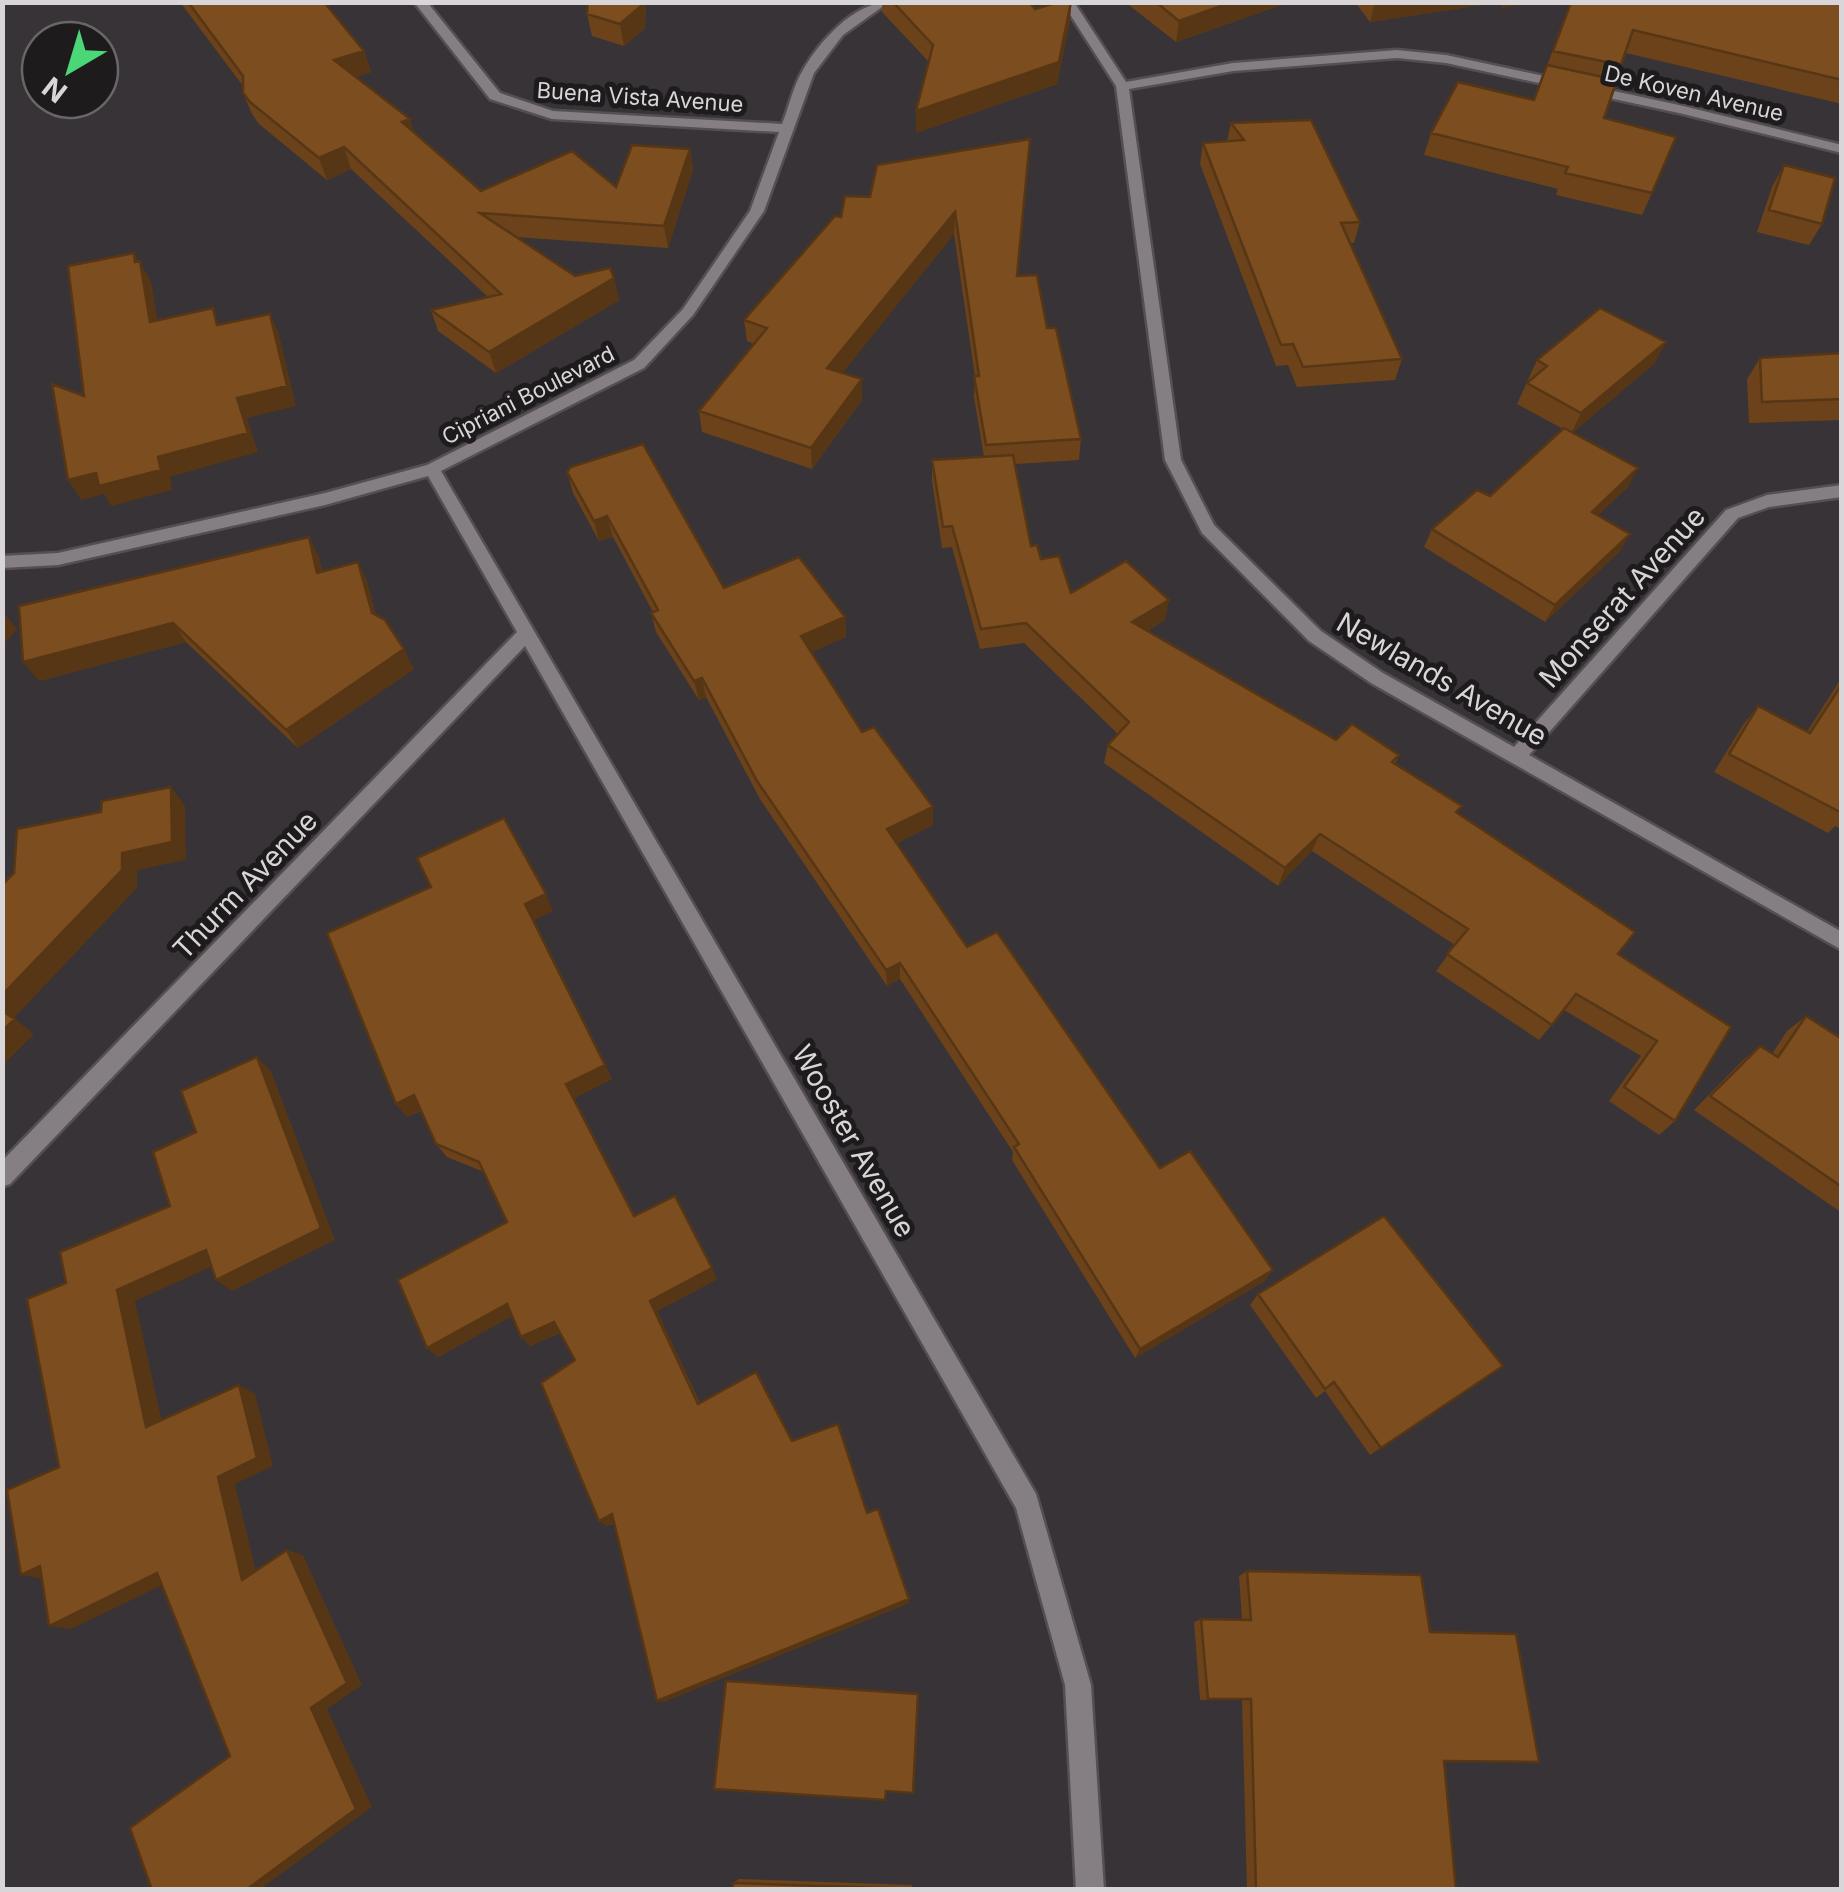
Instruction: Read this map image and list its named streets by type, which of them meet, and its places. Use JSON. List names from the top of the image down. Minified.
{"streets":{"street":["De Koven Avenue","Buena Vista Avenue","Cipriani Boulevard","Monserat Avenue","Newlands Avenue","Thurm Avenue","Wooster Avenue"]},"crossings":[["De Koven Avenue","Newlands Avenue"],["Buena Vista Avenue","Cipriani Boulevard"],["Cipriani Boulevard","Wooster Avenue"],["Monserat Avenue","Newlands Avenue"],["Thurm Avenue","Wooster Avenue"]],"north":"bottom left"}
